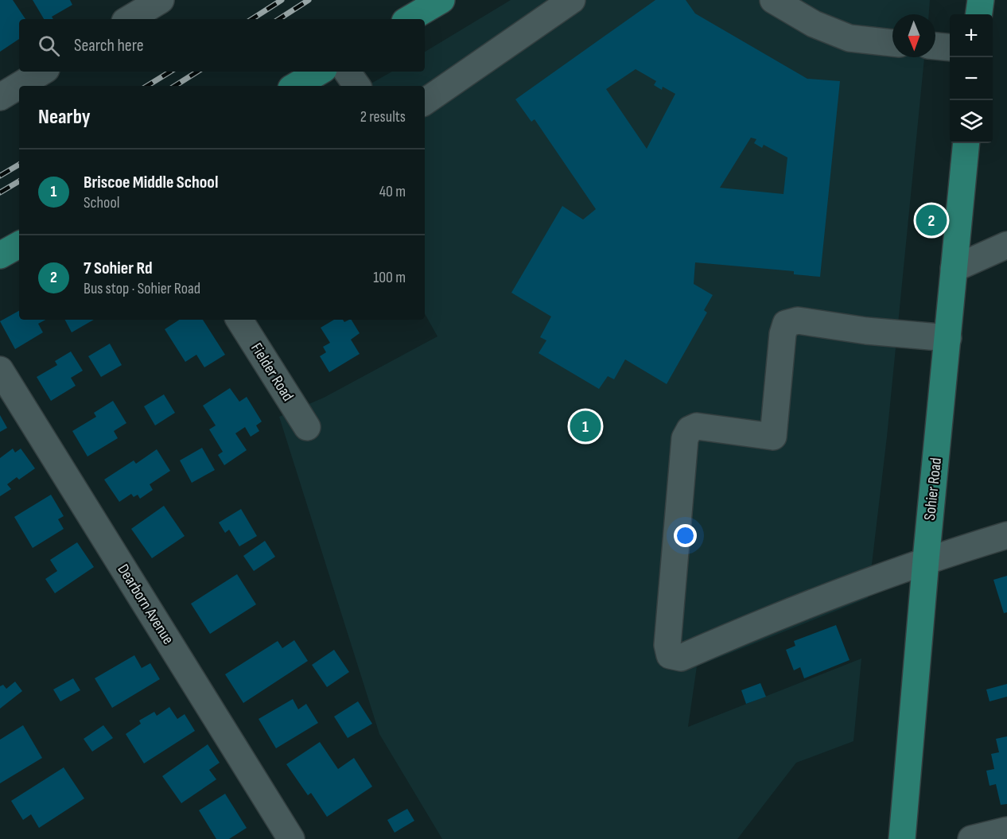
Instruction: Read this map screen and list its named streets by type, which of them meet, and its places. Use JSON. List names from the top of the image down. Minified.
{"streets":{"main road":["Sohier Road"],"street":["Fielder Road","Dearborn Avenue"]},"north":"bottom","page":{"map_buttons":["+","−"],"search":"Search here","heading":["Nearby","2 results"],"list":[{"mark":"1","name":"Briscoe Middle School","note":"School","value":"40 m"},{"mark":"2","name":"7 Sohier Rd","note":"Bus stop · Sohier Road","value":"100 m"}],"pins":["2","1"]}}
